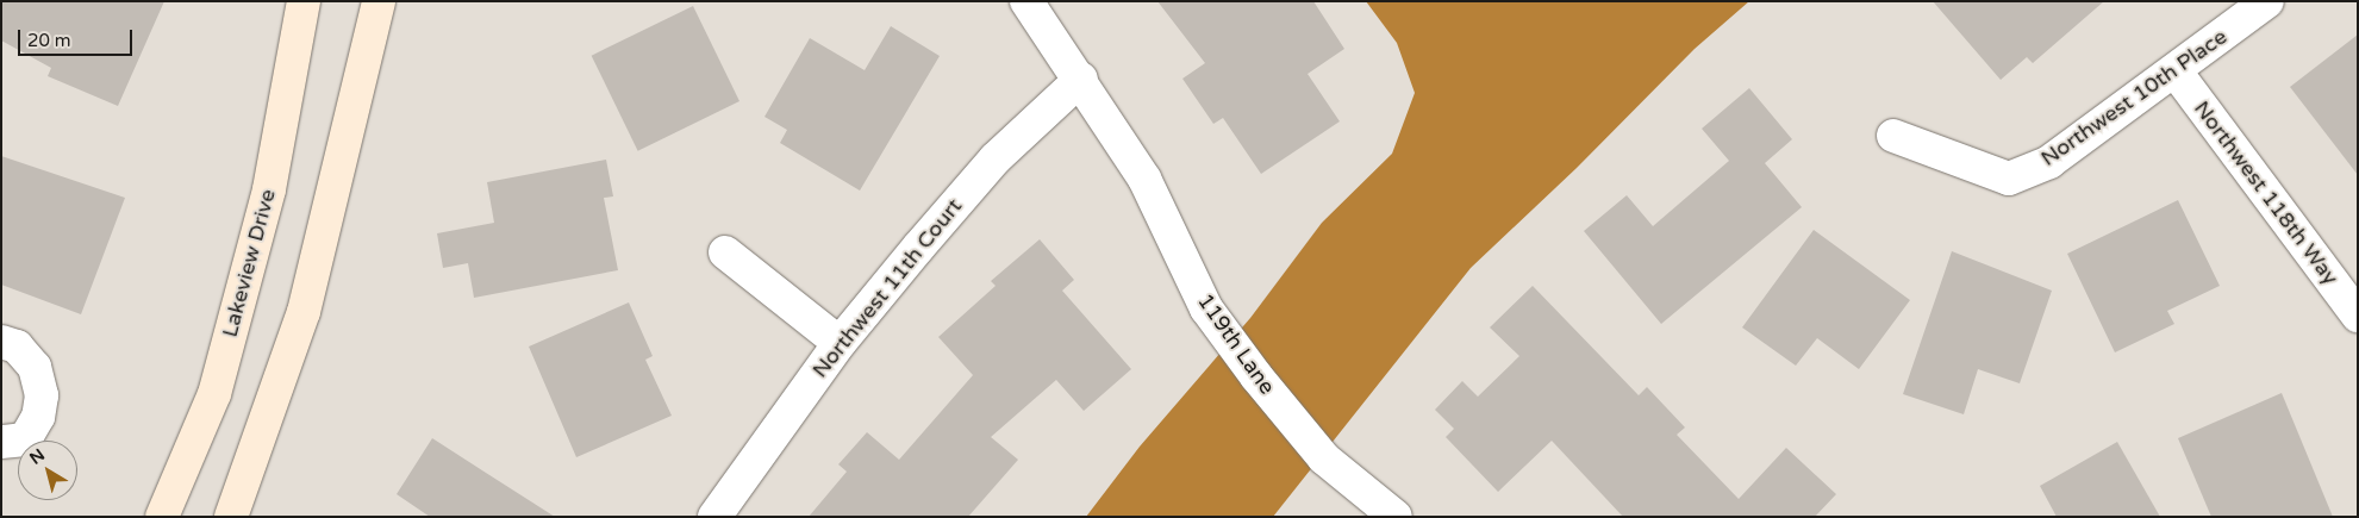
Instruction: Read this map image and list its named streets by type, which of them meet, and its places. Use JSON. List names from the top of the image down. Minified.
{"streets":{"street":["Northwest 10th Place","Northwest 118th Way","Lakeview Drive","Northwest 11th Court","119th Lane"]},"crossings":[["Northwest 10th Place","Northwest 118th Way"],["Northwest 11th Court","119th Lane"]],"scale_bar":"20 m","north":"top left"}
